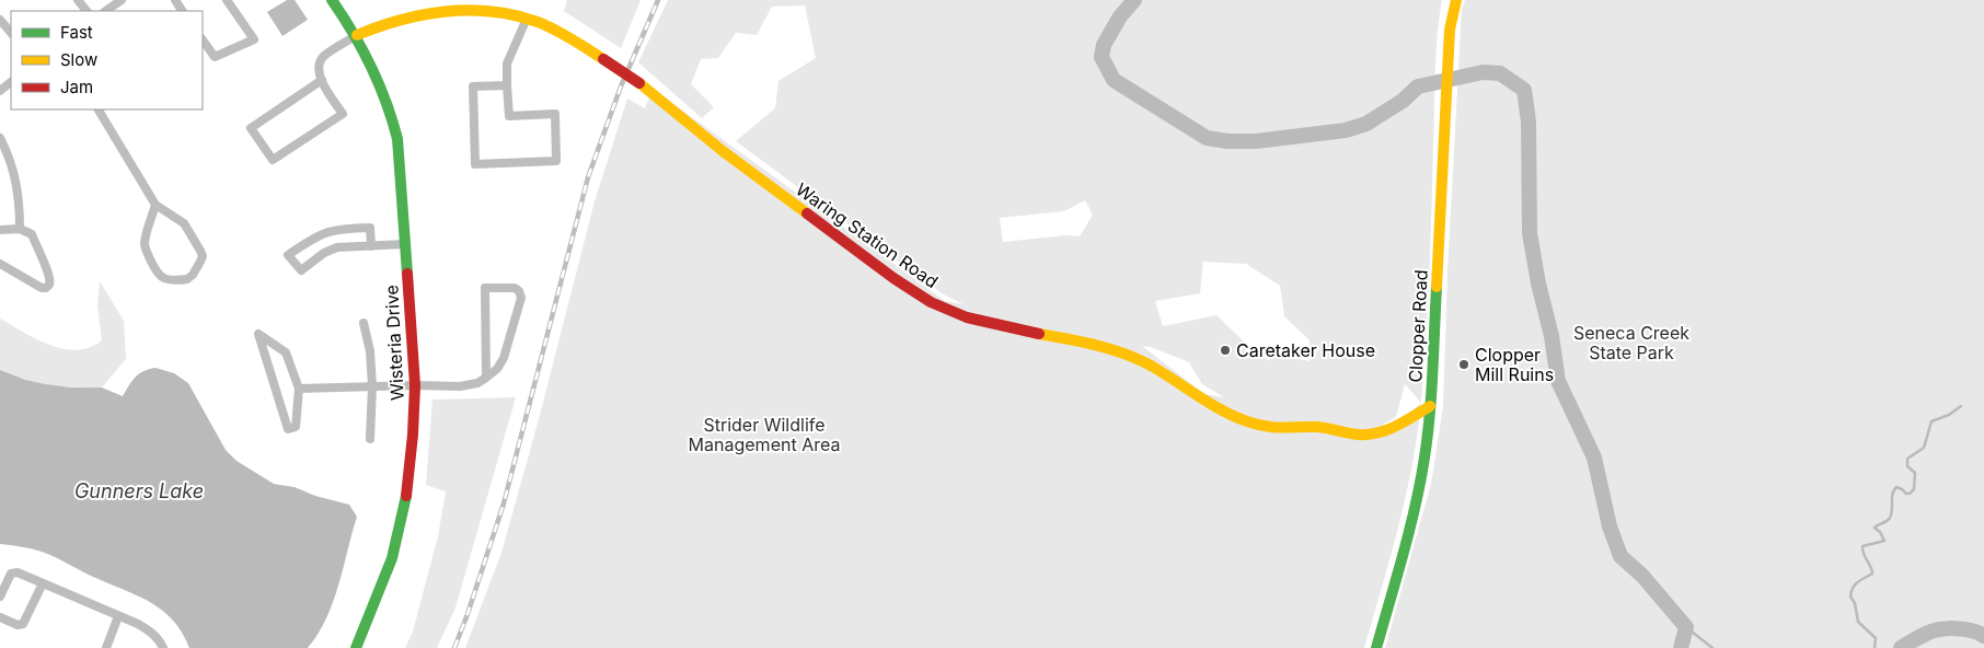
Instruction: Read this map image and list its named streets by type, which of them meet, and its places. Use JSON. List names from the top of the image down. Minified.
{"streets":{"street":["Waring Station Road","Clopper Road","Wisteria Drive"]},"crossings":[["Waring Station Road","Clopper Road"],["Waring Station Road","Wisteria Drive"]],"water":["Gunners Lake"],"parks":["Seneca Creek State Park","Strider Wildlife Management Area"],"places":["Caretaker House","Clopper Mill Ruins"],"legend":["Fast","Slow","Jam"]}
